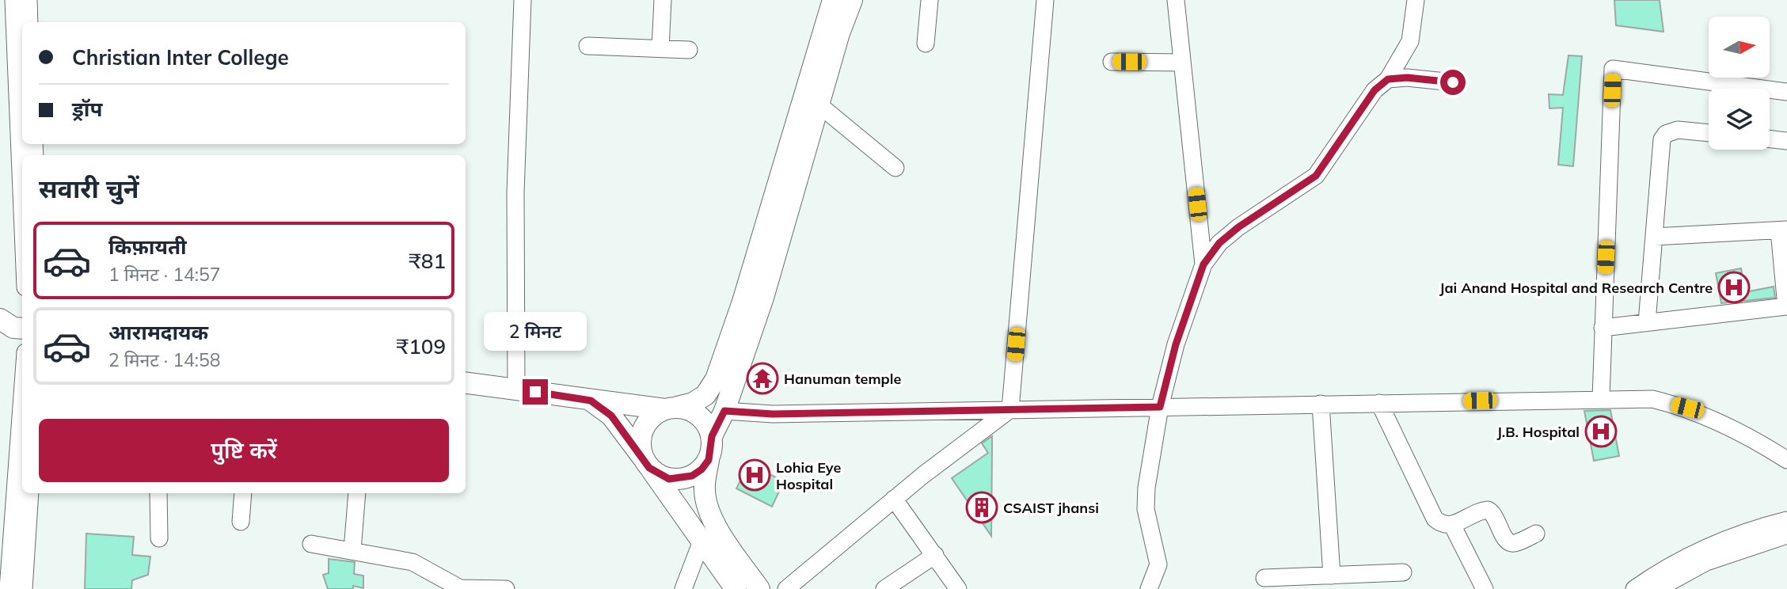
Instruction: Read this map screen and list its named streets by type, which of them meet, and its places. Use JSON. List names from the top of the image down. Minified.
{"places":{"hospital":["Jai Anand Hospital and Research Centre","J.B. Hospital","Lohia Eye Hospital"],"temple":["Hanuman temple"],"building":["CSAIST jhansi"]},"north":"right","page":{"banner":["Christian Inter College","ड्रॉप"],"heading":"सवारी चुनें","list":[{"name":"किफ़ायती","note":"1 मिनट · 14:57","value":"₹81"},{"name":"आरामदायक","note":"2 मिनट · 14:58","value":"₹109"}],"bubble":"2 मिनट","buttons":"पुष्टि करें"}}
